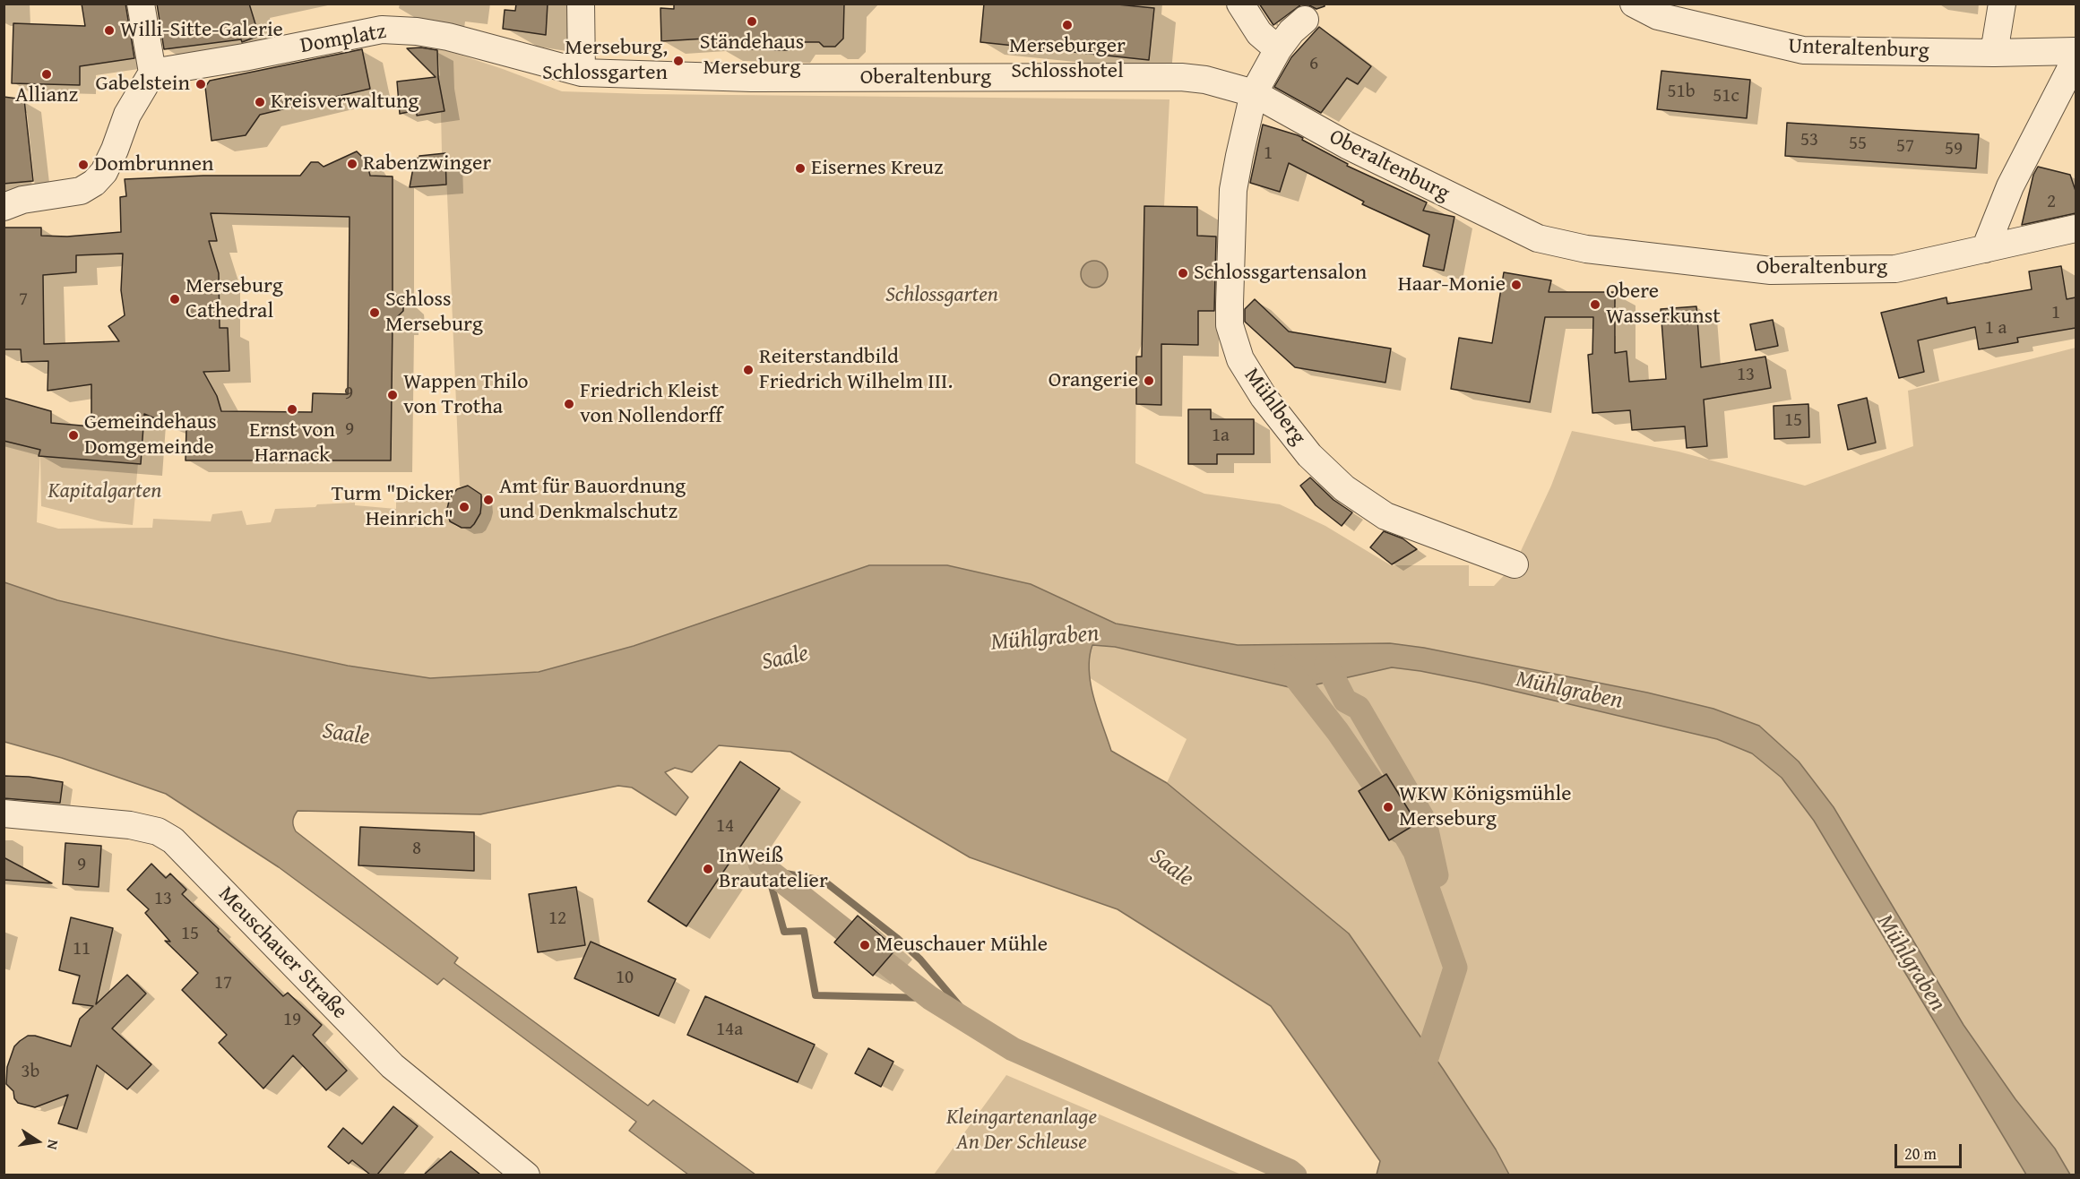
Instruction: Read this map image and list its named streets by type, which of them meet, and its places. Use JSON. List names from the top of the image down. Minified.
{"streets":{"street":["Domplatz","Unteraltenburg","Oberaltenburg","Mühlberg","Meuschauer Straße"]},"crossings":[["Domplatz","Oberaltenburg"],["Oberaltenburg","Mühlberg"]],"water":["Mühlgraben","Saale"],"parks":["Schlossgarten","Kapitalgarten","Kleingartenanlage An Der Schleuse"],"places":["Ständehaus Merseburg","Merseburger Schlosshotel","Willi-Sitte-Galerie","Merseburg, Schlossgarten","Allianz","Gabelstein","Kreisverwaltung","Rabenzwinger","Dombrunnen","Eisernes Kreuz","Schlossgartensalon","Haar-Monie","Merseburg Cathedral","Obere Wasserkunst","Schloss Merseburg","Reiterstandbild Friedrich Wilhelm III.","Orangerie","Wappen Thilo von Trotha","Friedrich Kleist von Nollendorff","Ernst von Harnack","Gemeindehaus Domgemeinde","Amt für Bauordnung und Denkmalschutz","Turm \"Dicker Heinrich\"","WKW Königsmühle Merseburg","InWeiß Brautatelier","Meuschauer Mühle"],"house_numbers":["6","51b","51c","53","55","57","59","1","2","7","1","1 a","13","9","15","9","1a","14","8","9","13","12","15","11","10","17","19","14a","3b"],"scale_bar":"20 m","north":"right"}
